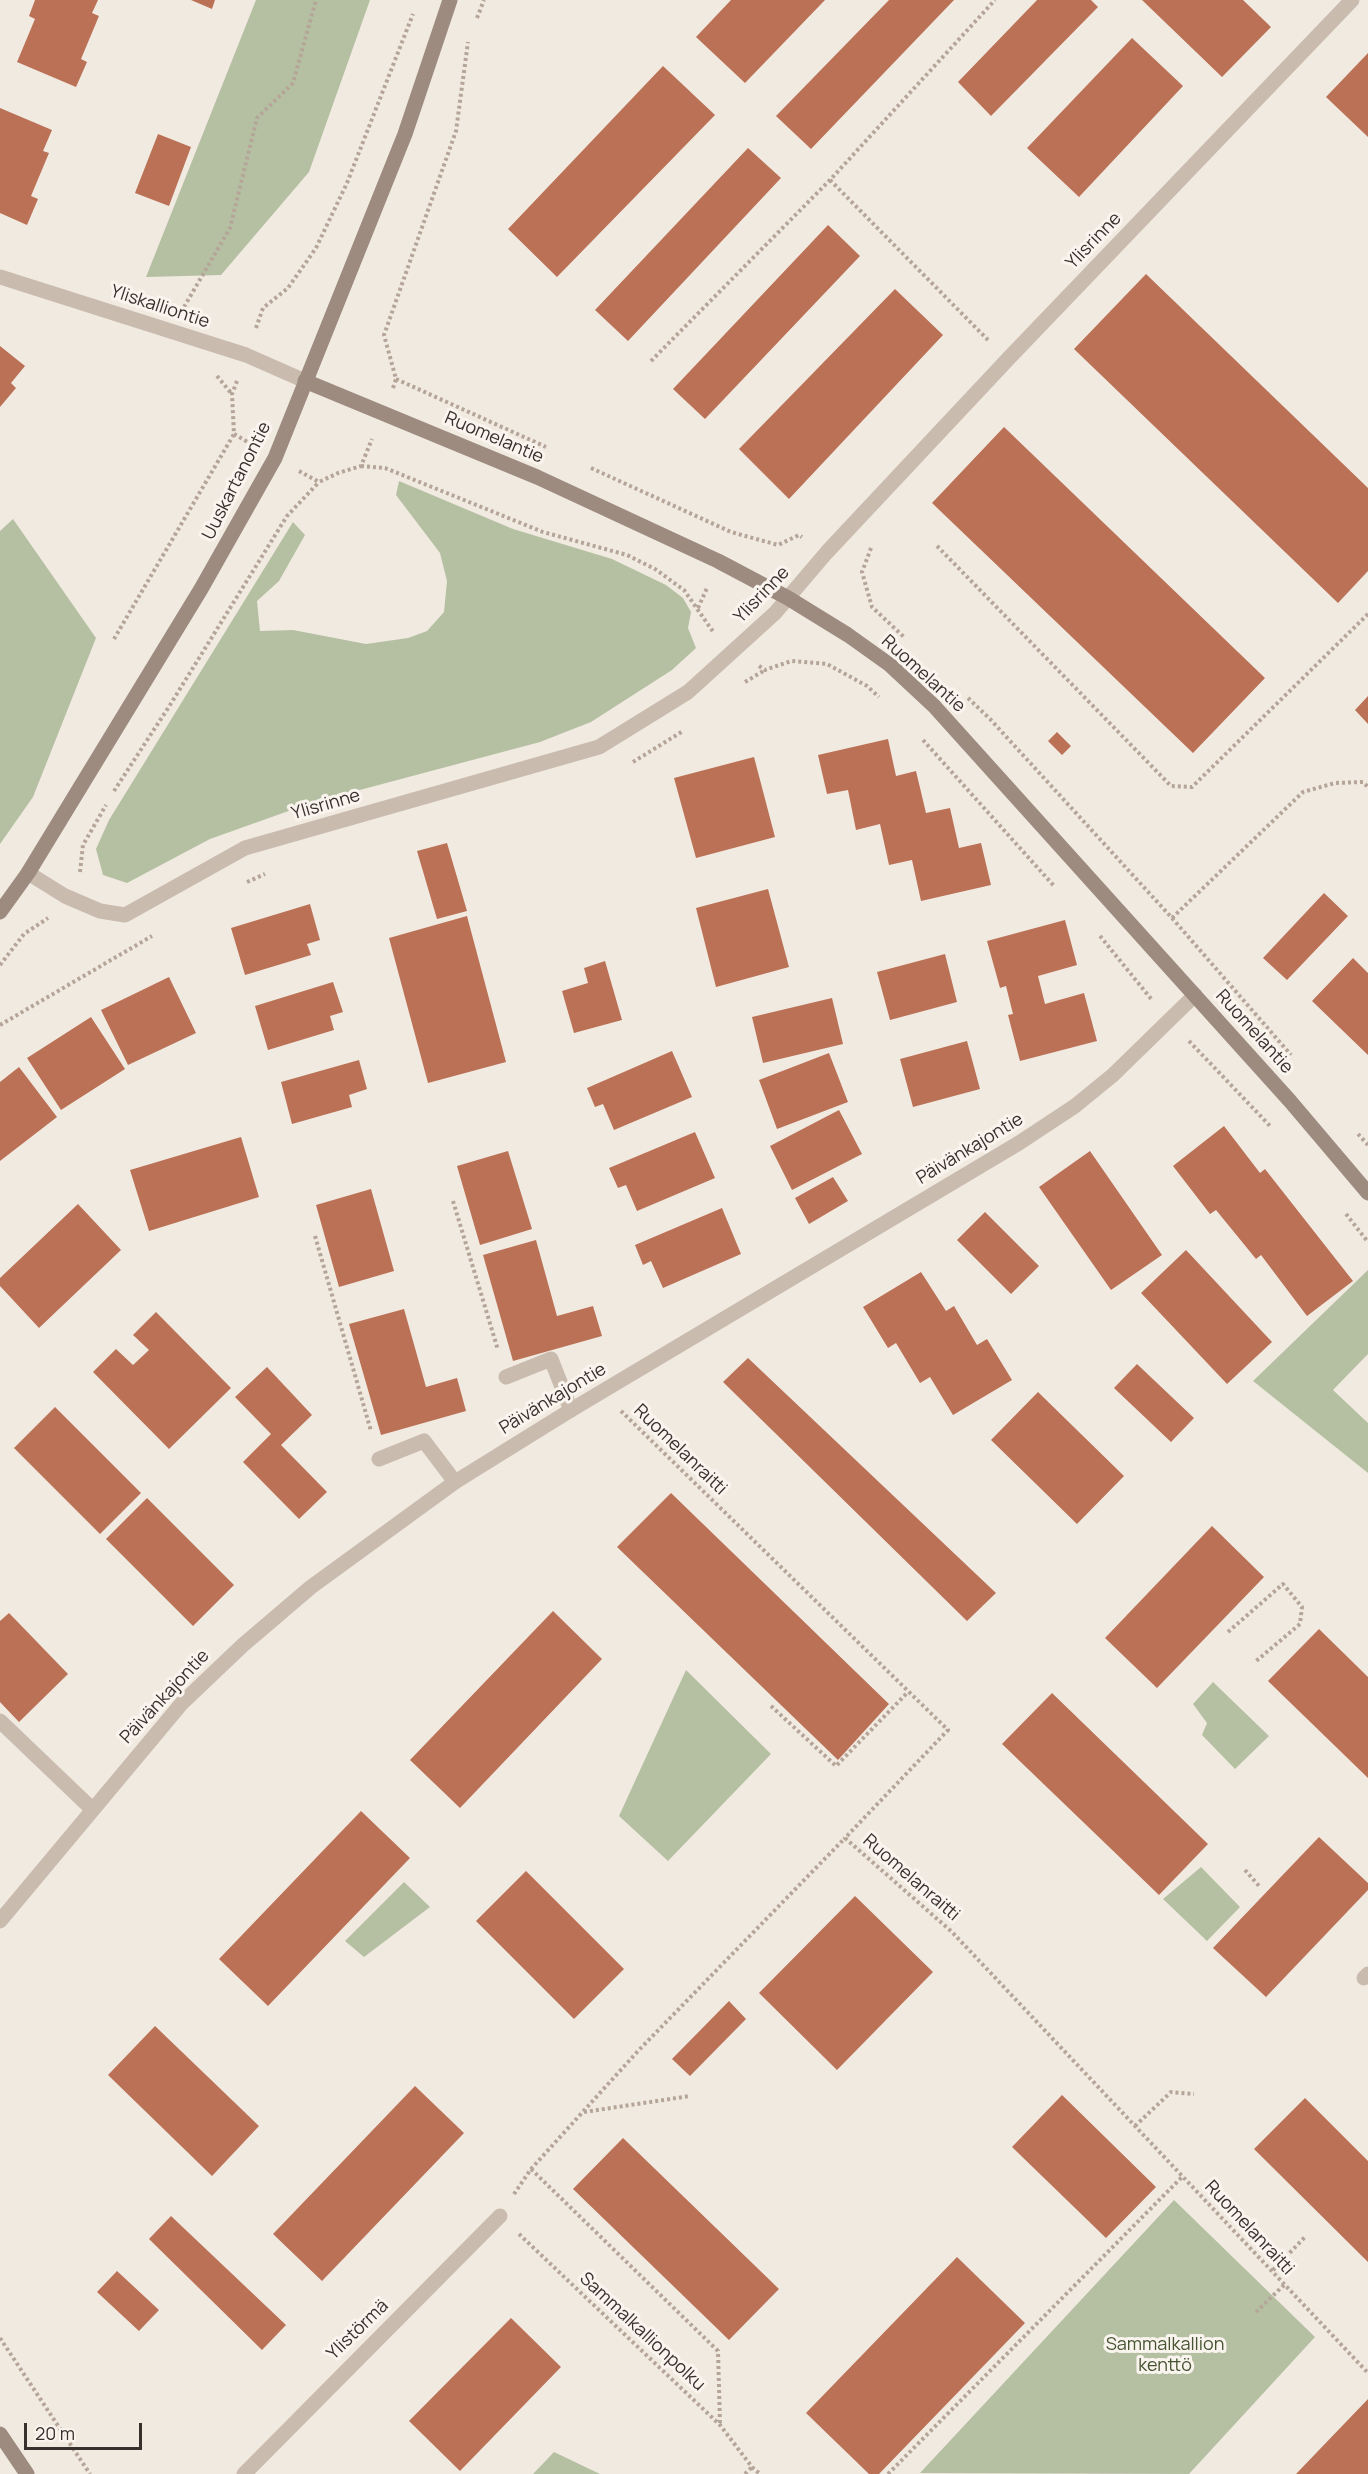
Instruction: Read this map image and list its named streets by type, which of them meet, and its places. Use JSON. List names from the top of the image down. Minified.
{"streets":{"street":["Ylisrinne","Yliskalliontie","Ruomelantie","Uuskartanontie","Päivänkajontie","Ylistörmä"],"path":["Ruomelanraitti","Sammalkallionpolku"]},"crossings":[["Ylisrinne","Ruomelantie"],["Ylisrinne","Uuskartanontie"],["Yliskalliontie","Ruomelantie"],["Yliskalliontie","Uuskartanontie"],["Ruomelantie","Uuskartanontie"],["Ruomelantie","Päivänkajontie"],["Päivänkajontie","Ruomelanraitti"],["Ylistörmä","Sammalkallionpolku"]],"parks":["Sammalkallion kenttö"],"scale_bar":"20 m"}
